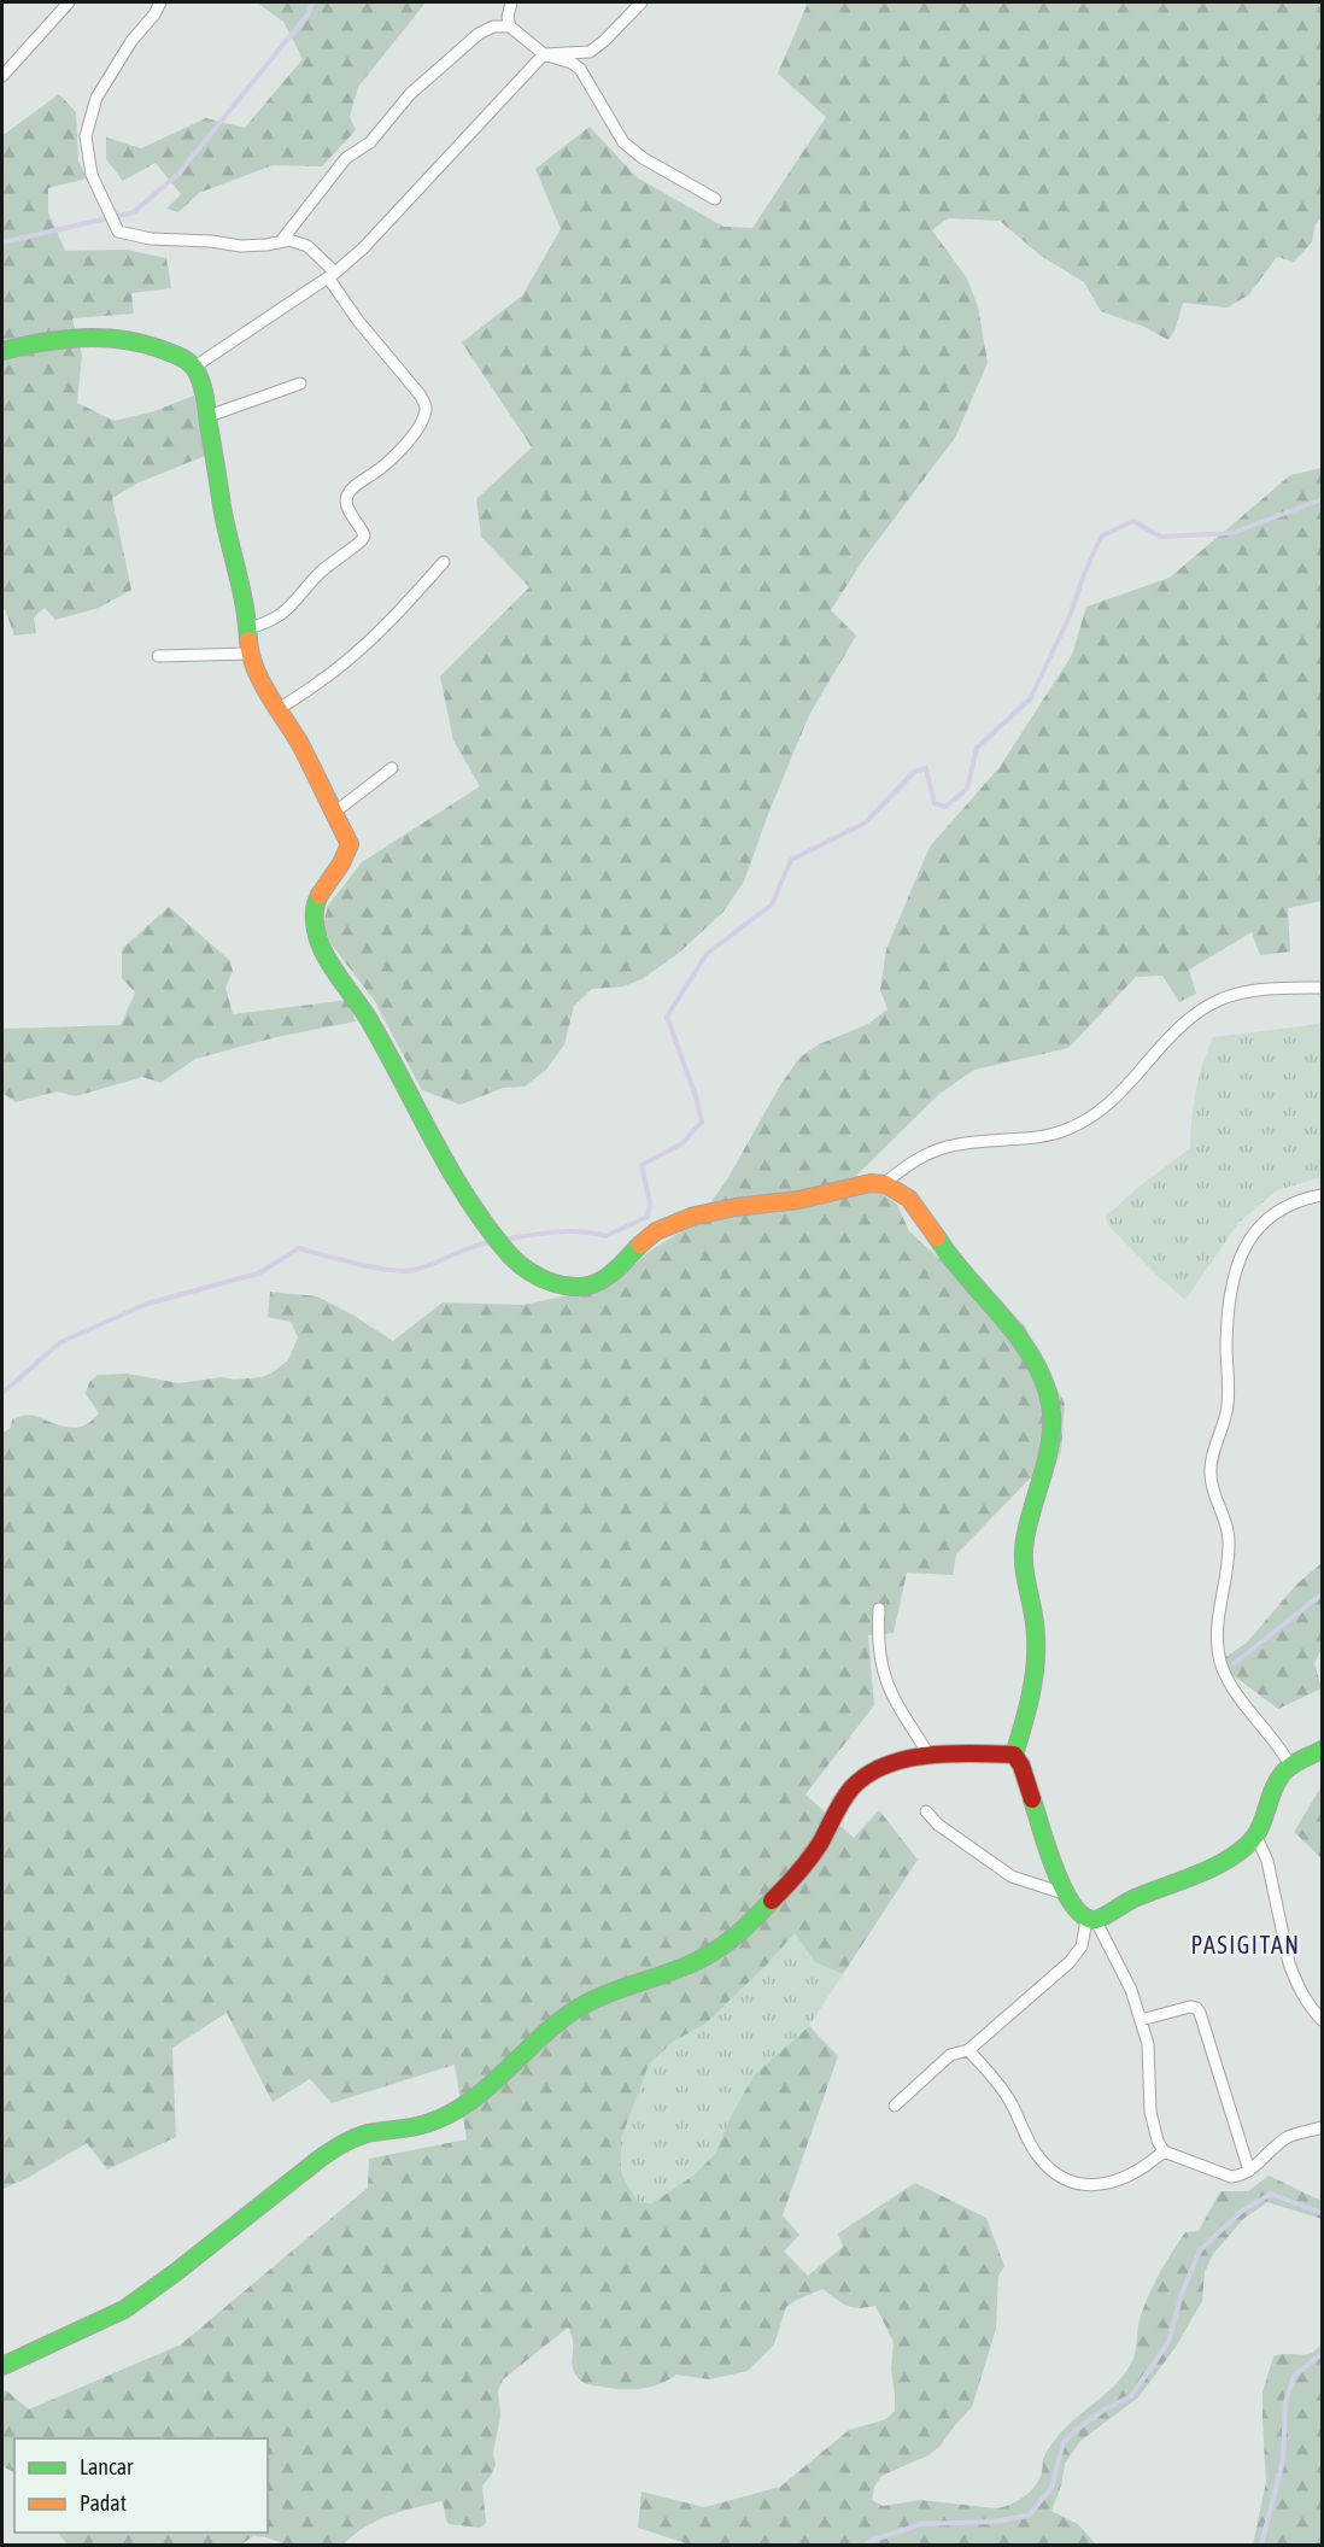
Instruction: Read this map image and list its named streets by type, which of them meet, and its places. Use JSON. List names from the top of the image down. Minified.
{"districts":["PASIGITAN"],"legend":["Lancar","Padat"]}
